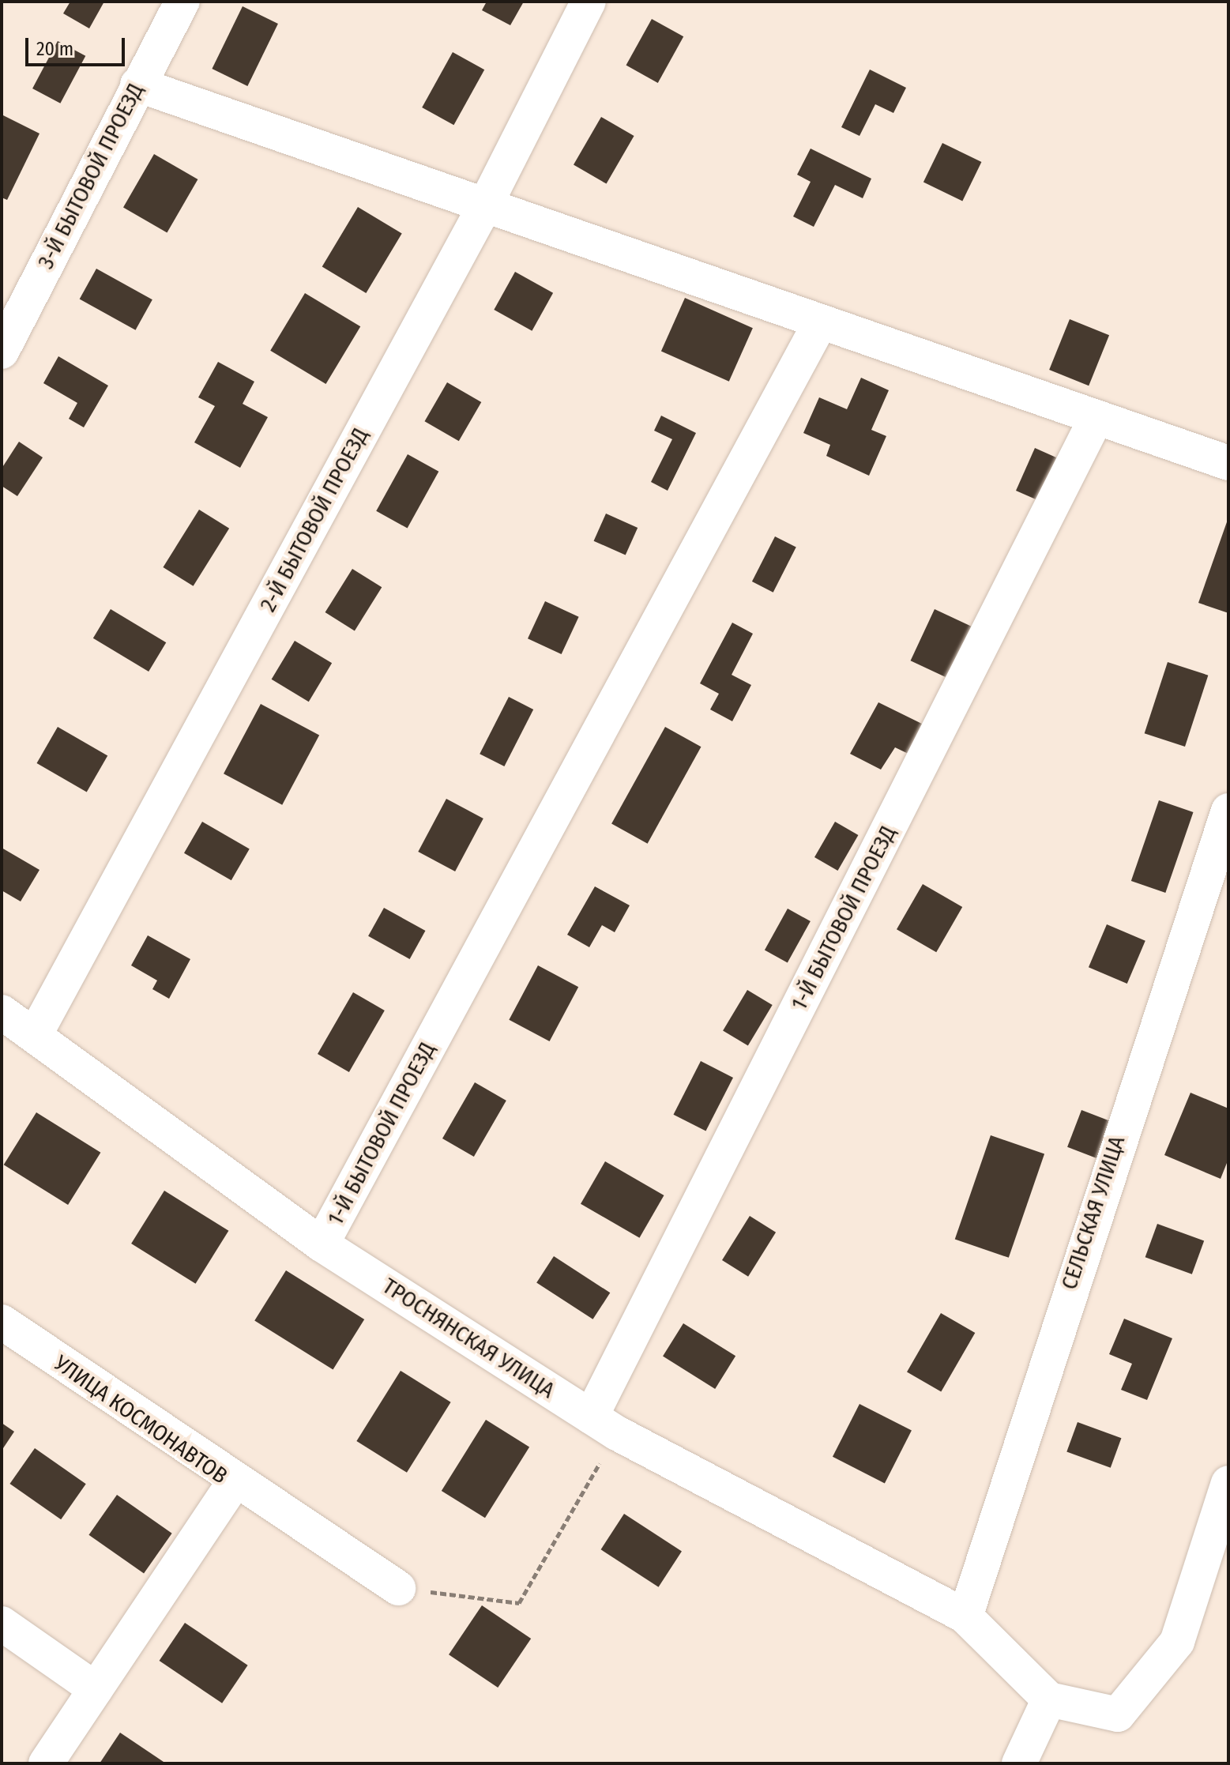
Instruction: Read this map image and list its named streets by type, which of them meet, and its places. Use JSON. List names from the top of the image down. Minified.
{"streets":{"street":["3-Й БЫТОВОЙ ПРОЕЗД","2-Й БЫТОВОЙ ПРОЕЗД","1-Й БЫТОВОЙ ПРОЕЗД","СЕЛЬСКАЯ УЛИЦА","ТРОСНЯНСКАЯ УЛИЦА","УЛИЦА КОСМОНАВТОВ"]},"crossings":[["2-Й БЫТОВОЙ ПРОЕЗД","ТРОСНЯНСКАЯ УЛИЦА"],["1-Й БЫТОВОЙ ПРОЕЗД","ТРОСНЯНСКАЯ УЛИЦА"],["СЕЛЬСКАЯ УЛИЦА","ТРОСНЯНСКАЯ УЛИЦА"]],"scale_bar":"20 m"}
